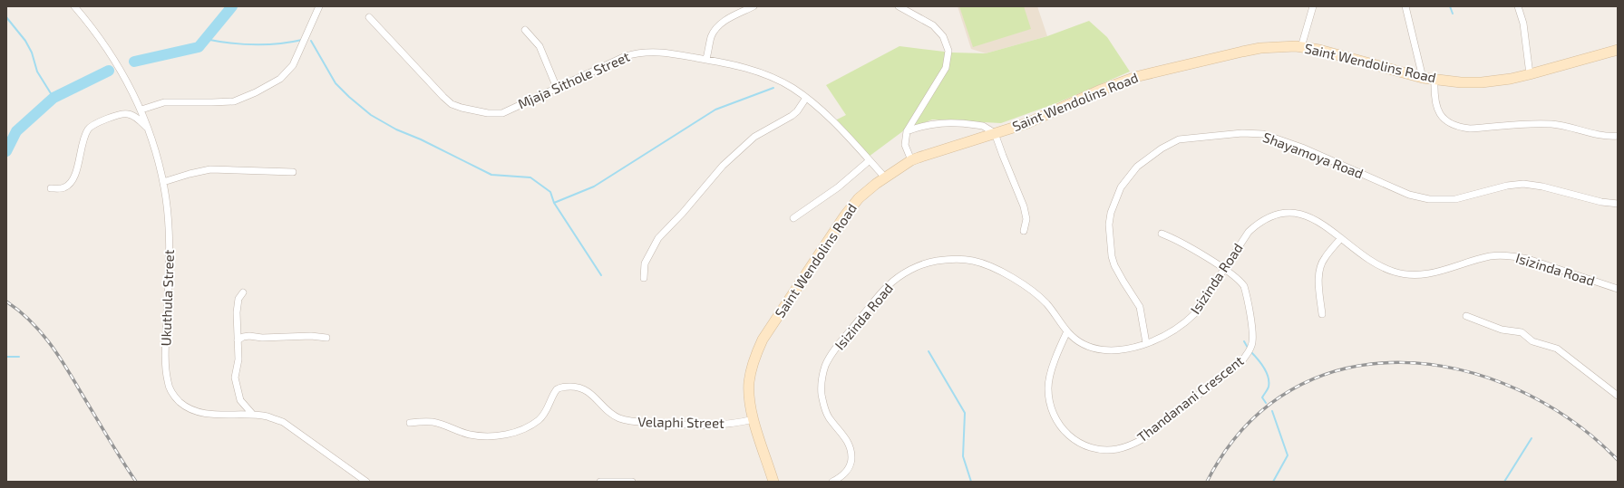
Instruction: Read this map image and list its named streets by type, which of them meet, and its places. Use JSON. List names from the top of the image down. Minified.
{"streets":{"street":["Saint Wendolins Road","Mjaja Sithole Street","Shayamoya Road","Isizinda Road","Ukuthula Street","Thandanani Crescent","Velaphi Street"]},"crossings":[["Saint Wendolins Road","Mjaja Sithole Street"],["Saint Wendolins Road","Velaphi Street"],["Shayamoya Road","Isizinda Road"],["Isizinda Road","Thandanani Crescent"]]}
